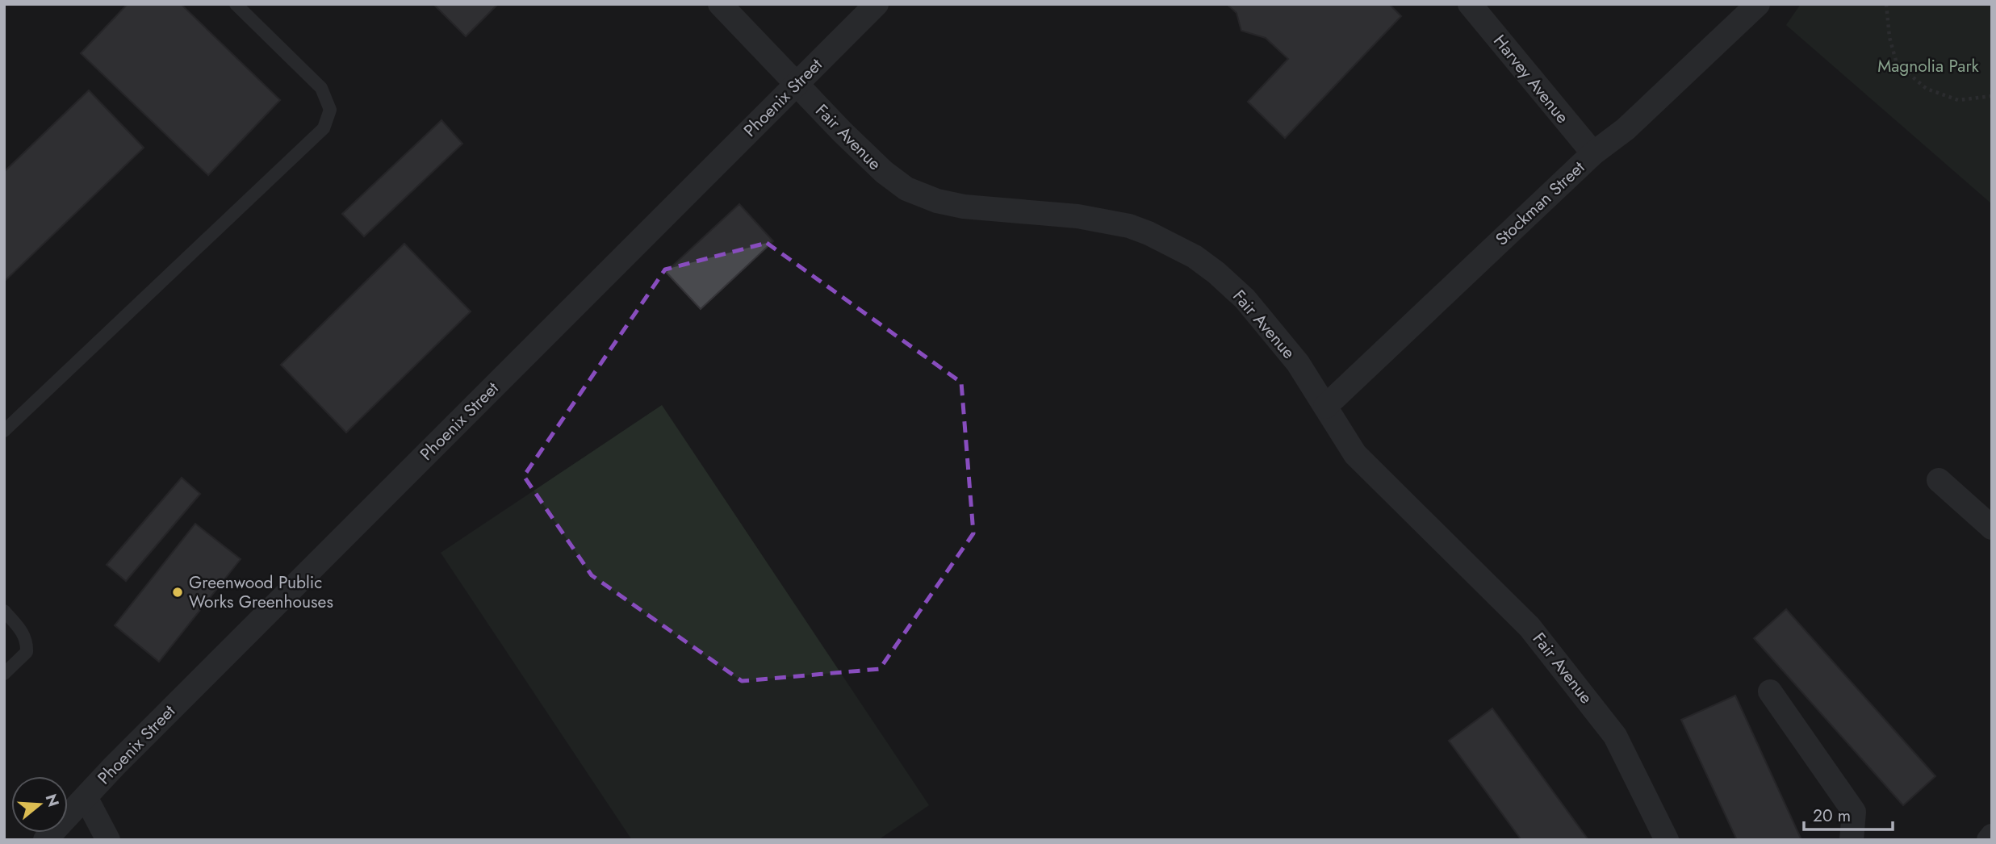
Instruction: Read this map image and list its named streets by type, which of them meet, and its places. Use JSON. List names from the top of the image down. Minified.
{"streets":{"street":["Harvey Avenue","Phoenix Street","Fair Avenue","Stockman Street"]},"crossings":[["Harvey Avenue","Stockman Street"],["Phoenix Street","Fair Avenue"],["Fair Avenue","Stockman Street"]],"parks":["Magnolia Park"],"places":["Greenwood Public Works Greenhouses"],"scale_bar":"20 m","north":"right"}
